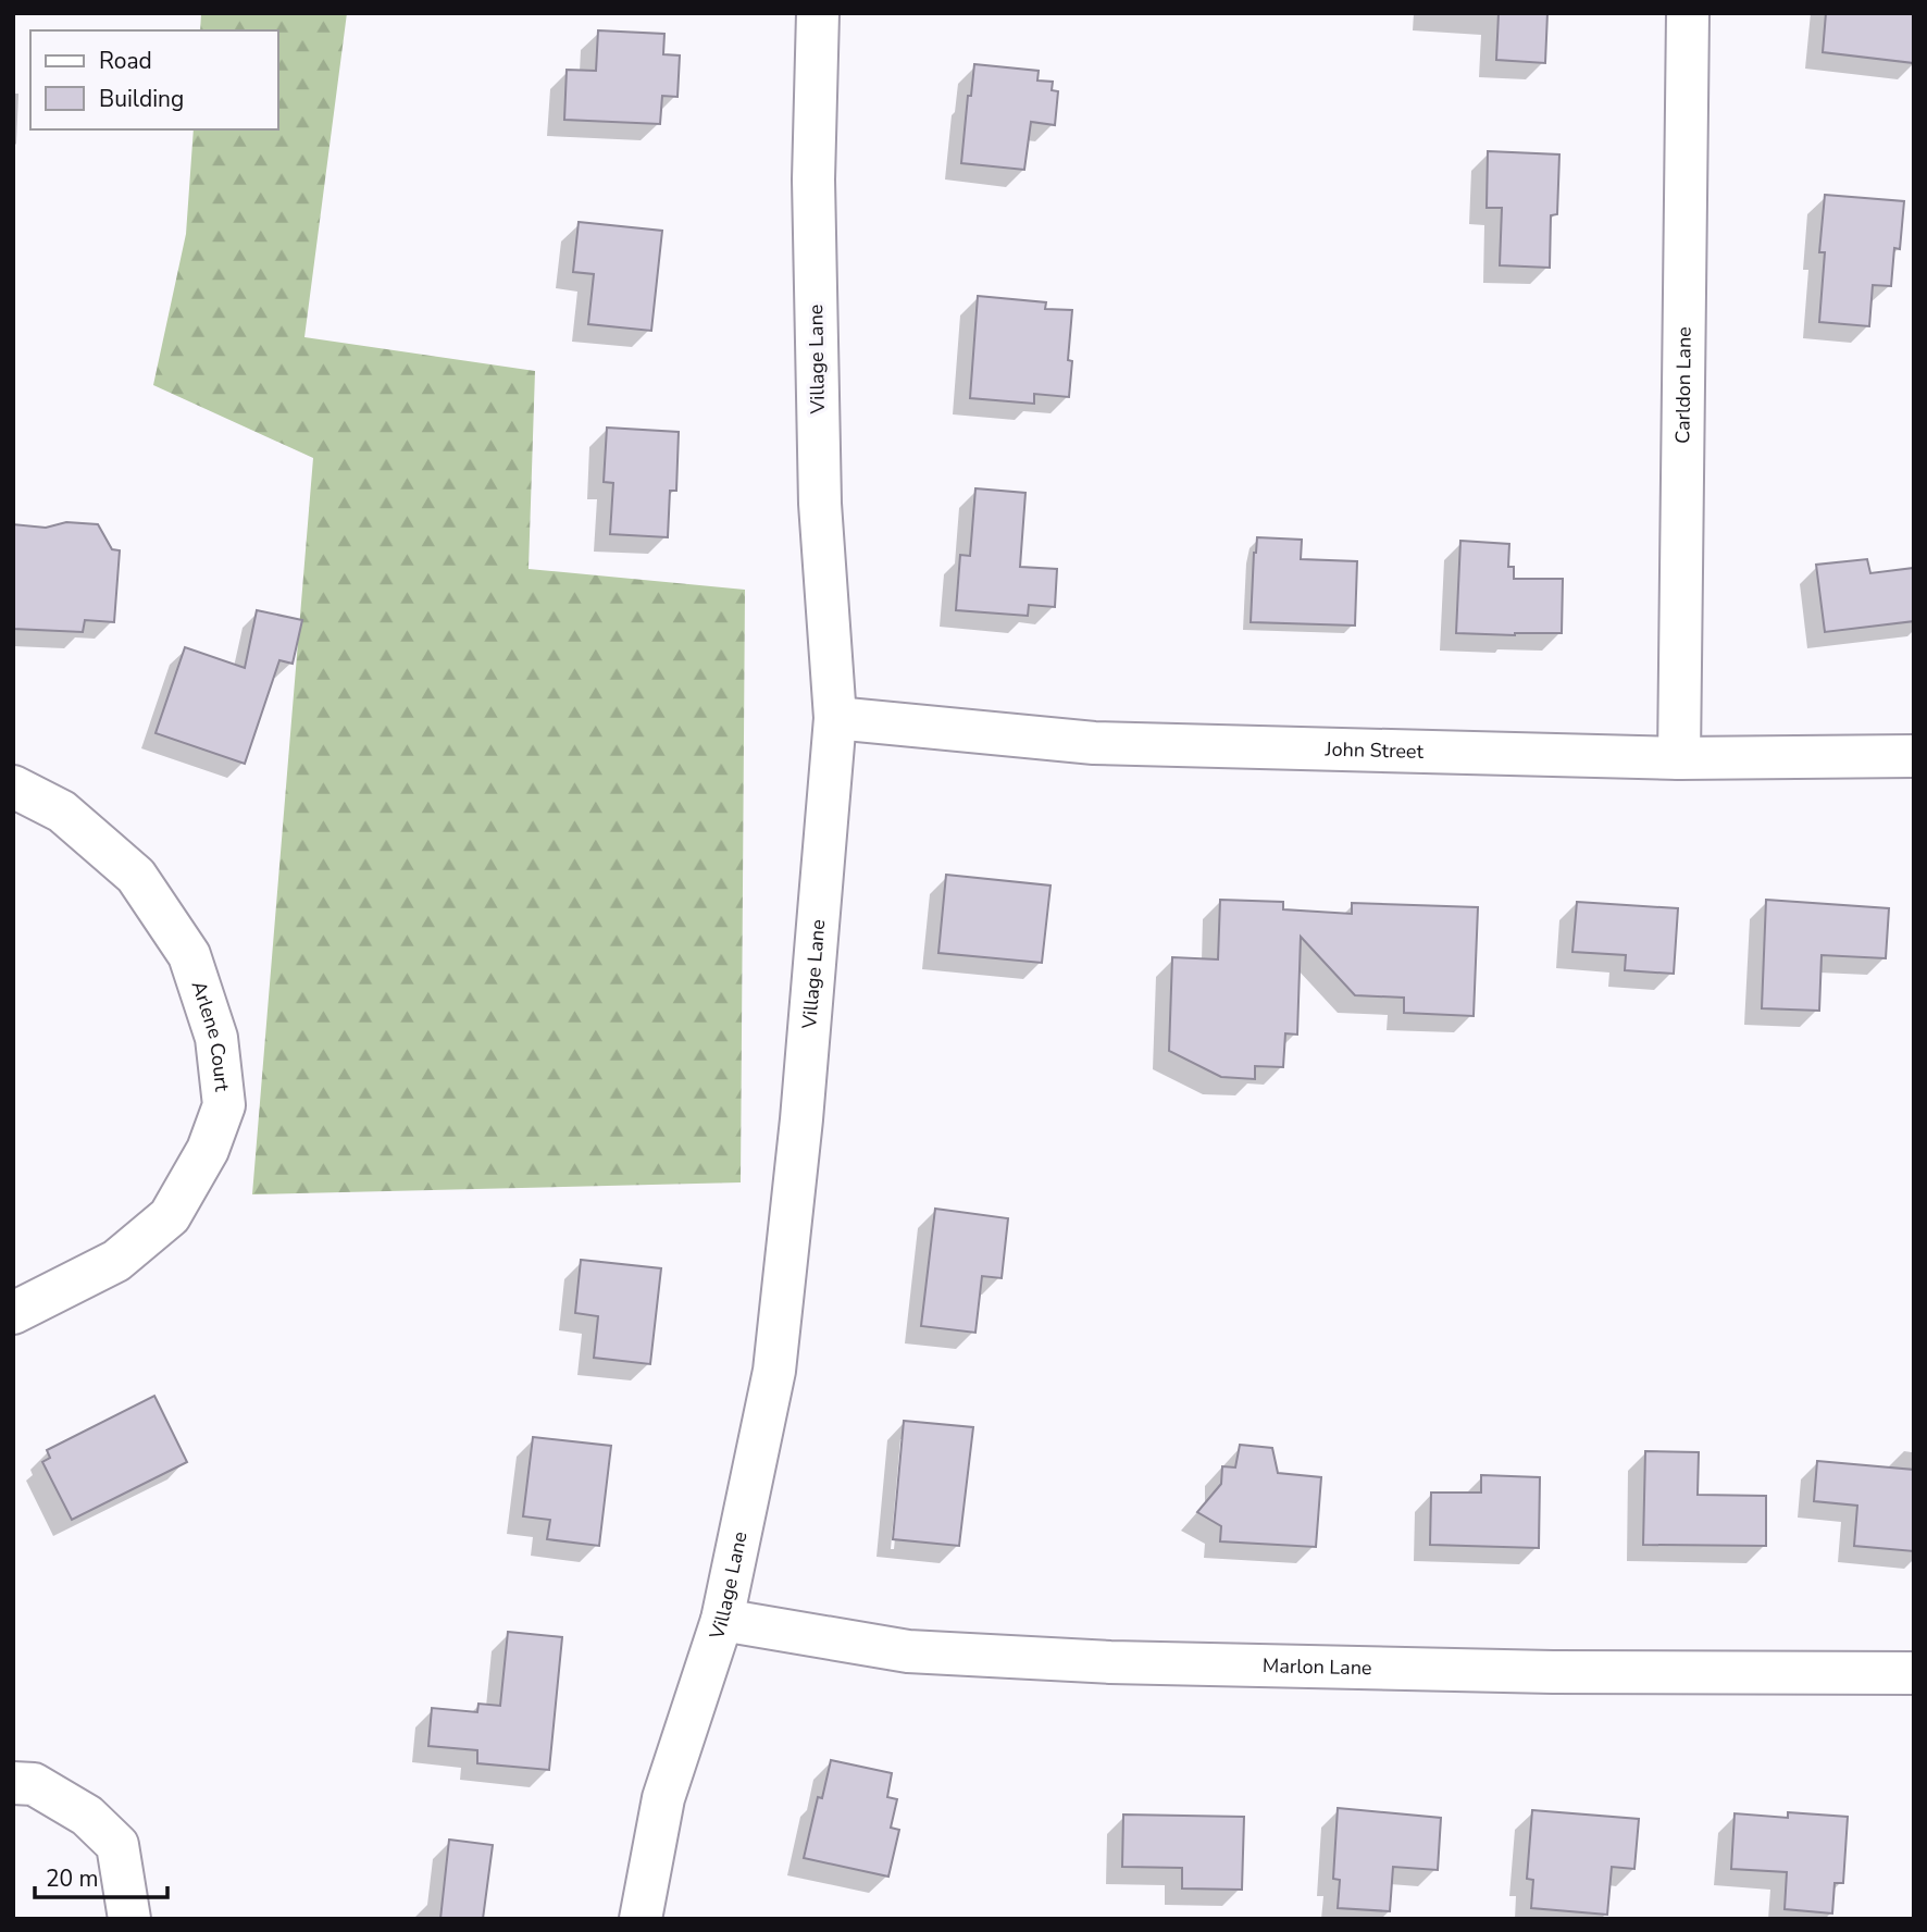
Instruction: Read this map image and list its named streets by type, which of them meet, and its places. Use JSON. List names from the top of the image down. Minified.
{"streets":{"street":["Village Lane","Carldon Lane","John Street","Arlene Court","Marlon Lane"]},"crossings":[["Village Lane","John Street"],["Village Lane","Marlon Lane"],["Carldon Lane","John Street"]],"legend":["Road","Building"],"scale_bar":"20 m"}
